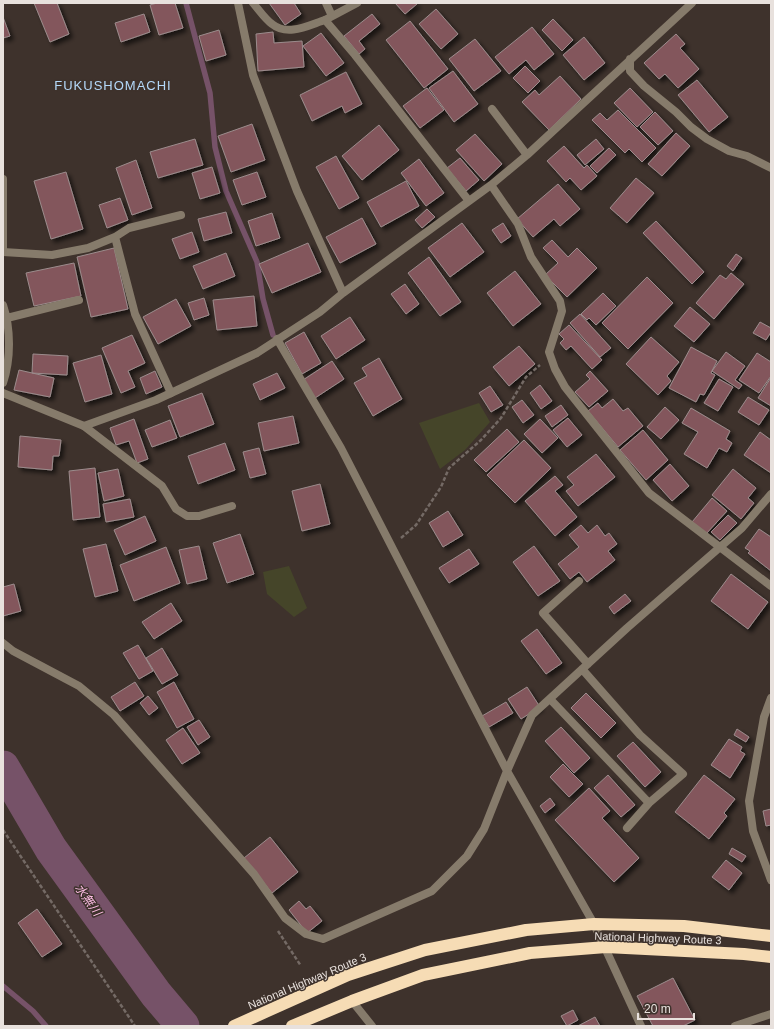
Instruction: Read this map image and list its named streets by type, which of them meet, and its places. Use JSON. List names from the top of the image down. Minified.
{"streets":{"highway":["National Highway Route 3"]},"districts":["FUKUSHOMACHI"],"water":["水無川"],"scale_bar":"20 m"}
